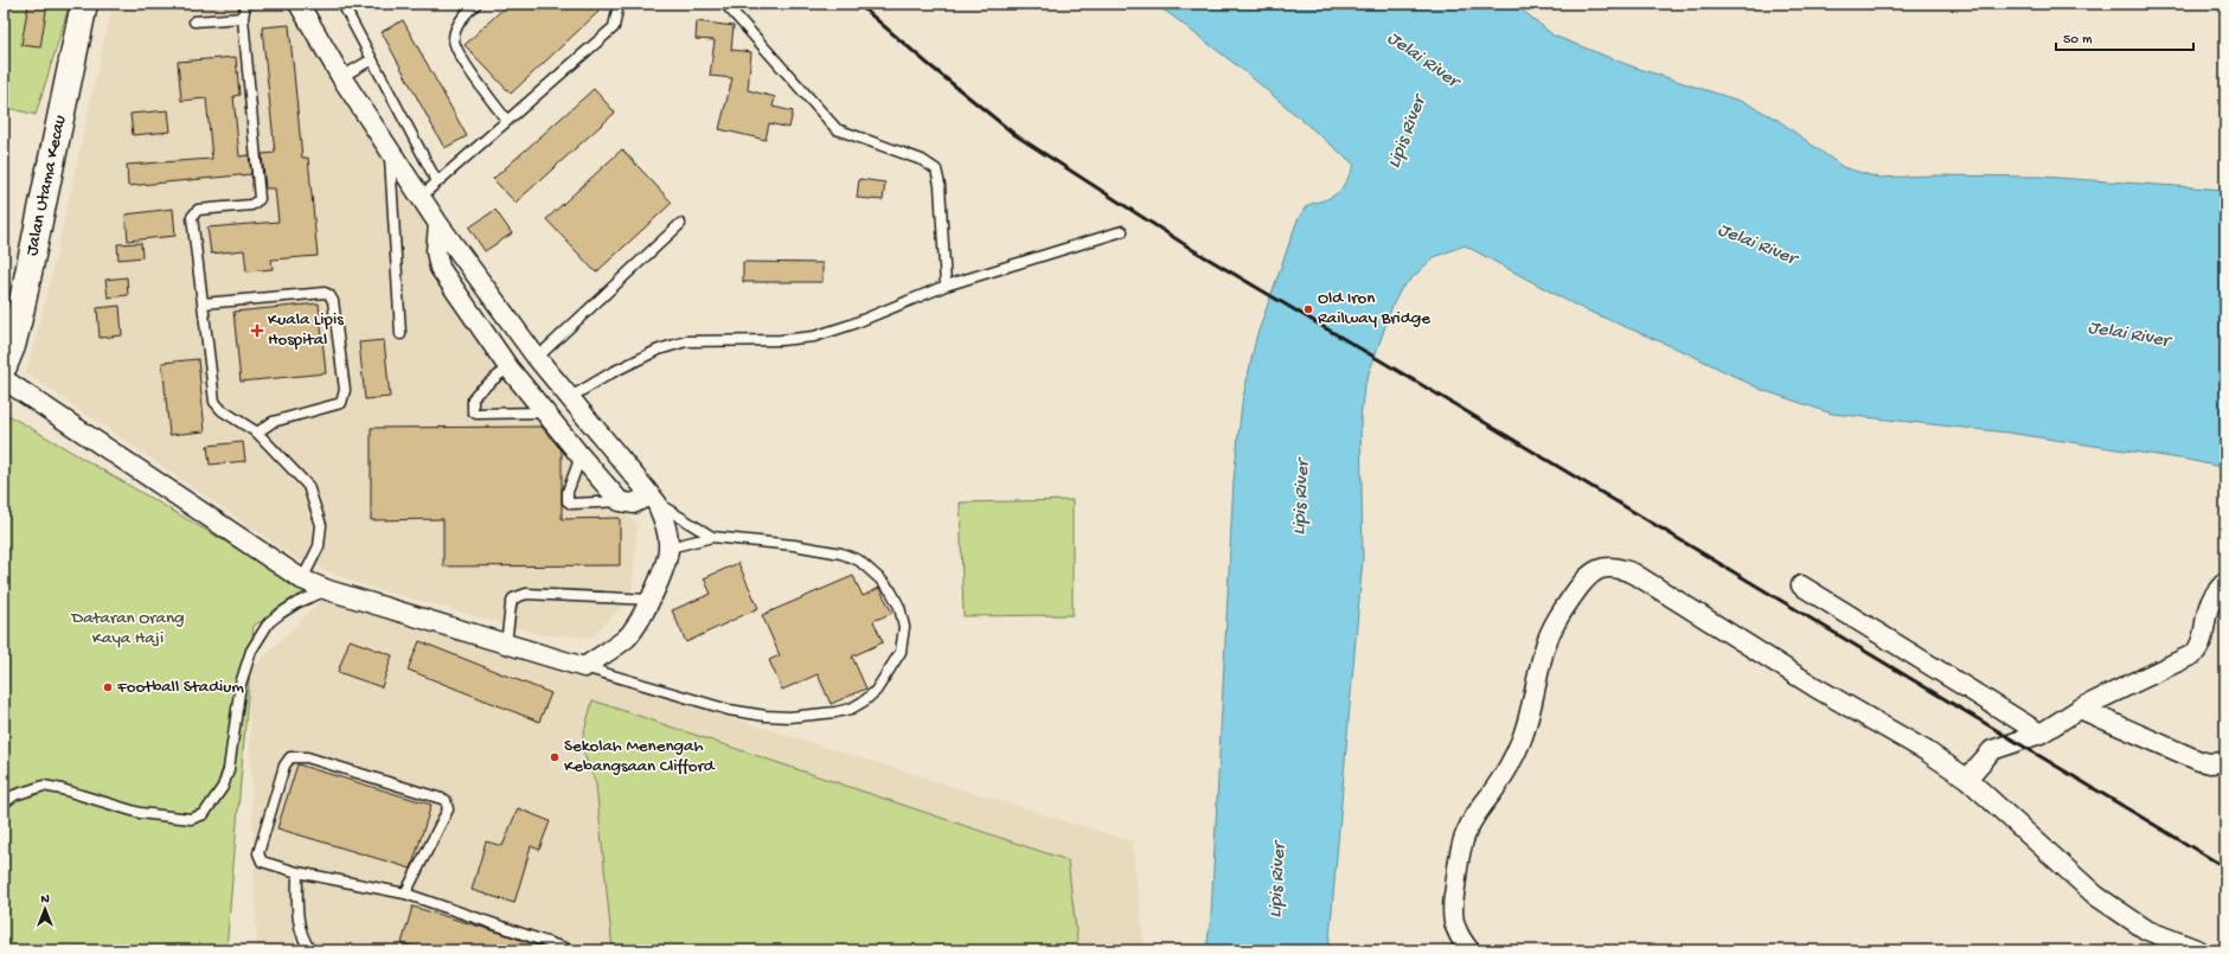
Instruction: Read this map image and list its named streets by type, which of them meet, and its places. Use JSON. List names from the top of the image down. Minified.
{"streets":{"street":["Jalan Utama Kecau"]},"water":["Jelai River","Lipis River"],"parks":["Dataran Orang Kaya Haji"],"places":{"other":["Old Iron Railway Bridge","Football Stadium","Sekolah Menengah Kebangsaan Clifford"],"health":["Kuala Lipis Hospital"]},"scale_bar":"50 m","north":"top"}
